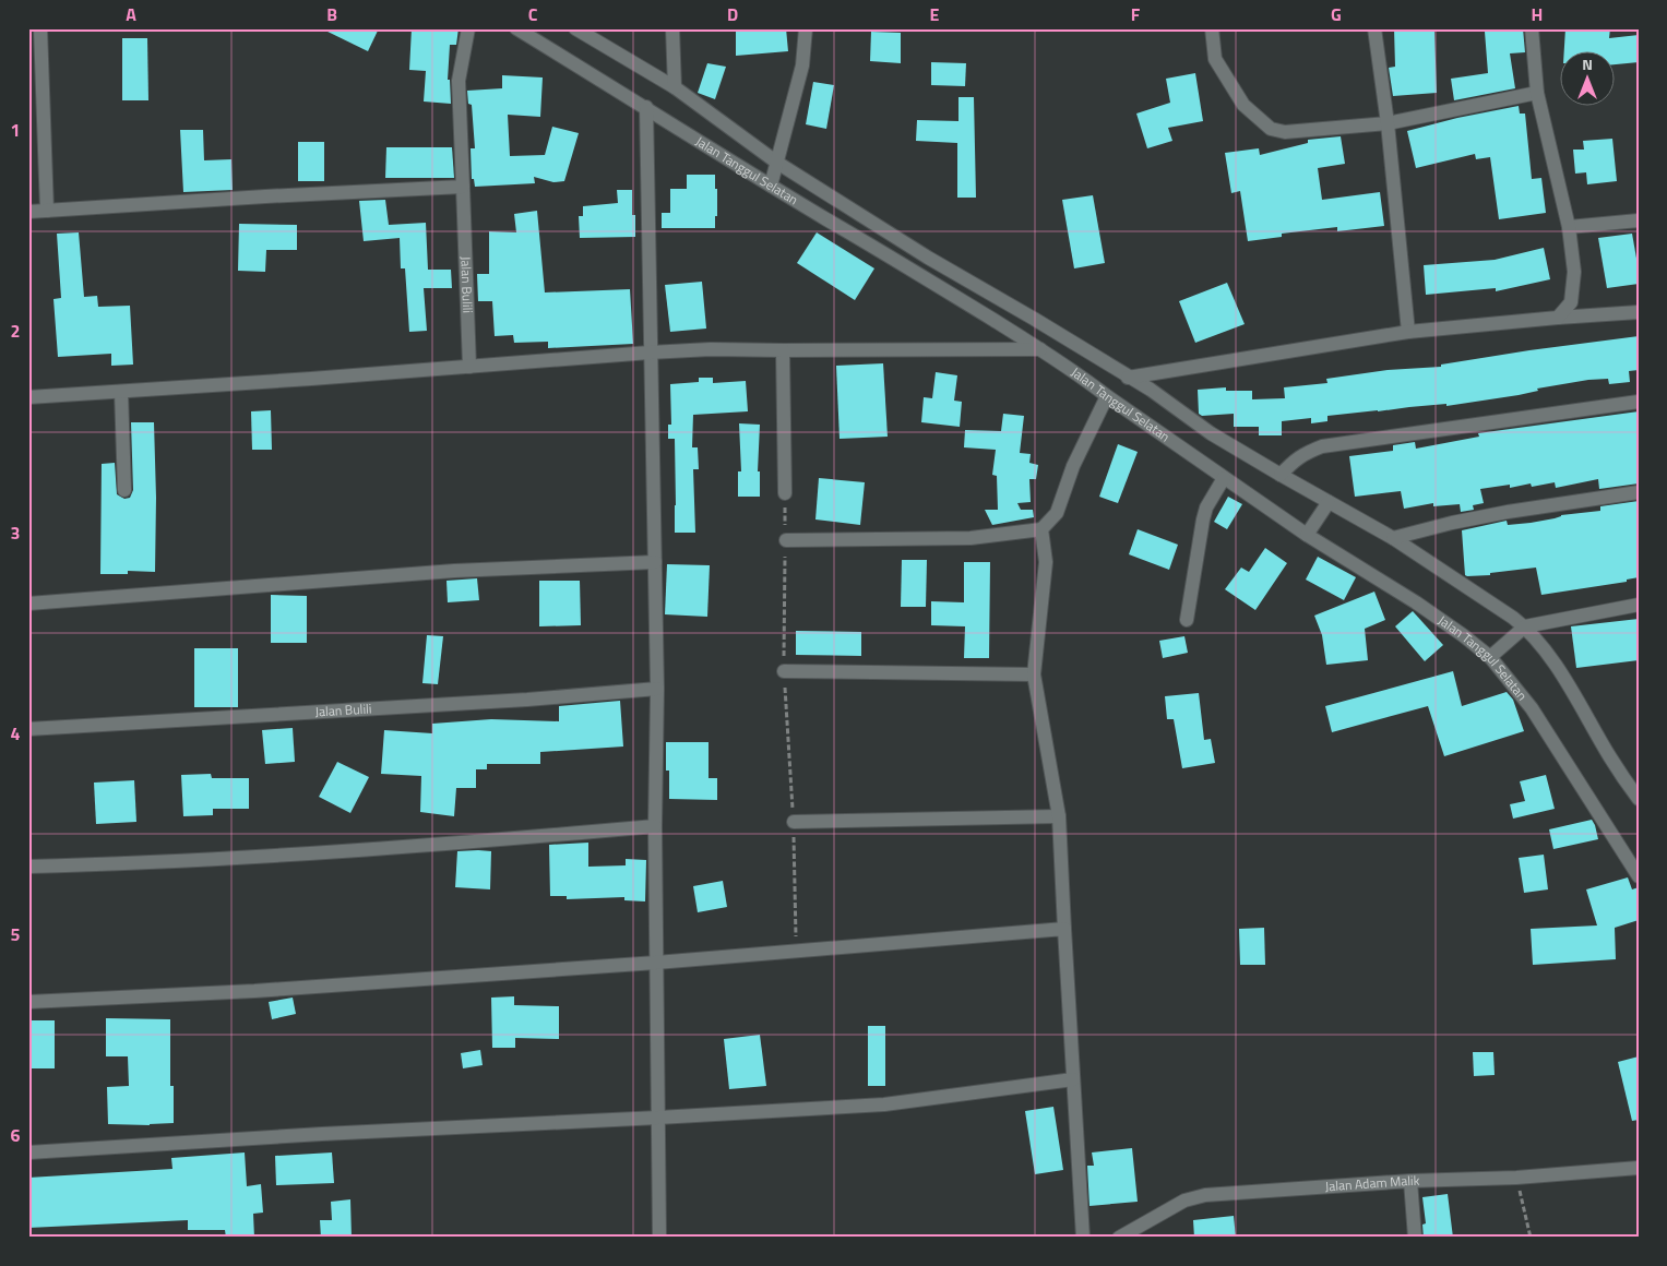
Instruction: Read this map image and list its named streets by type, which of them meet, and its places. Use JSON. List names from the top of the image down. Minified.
{"streets":{"street":["Jalan Tanggul Selatan","Jalan Bulili","Jalan Adam Malik"]},"north":"top","grid":{"columns":["A","B","C","D","E","F","G","H"],"rows":["1","2","3","4","5","6"]}}
